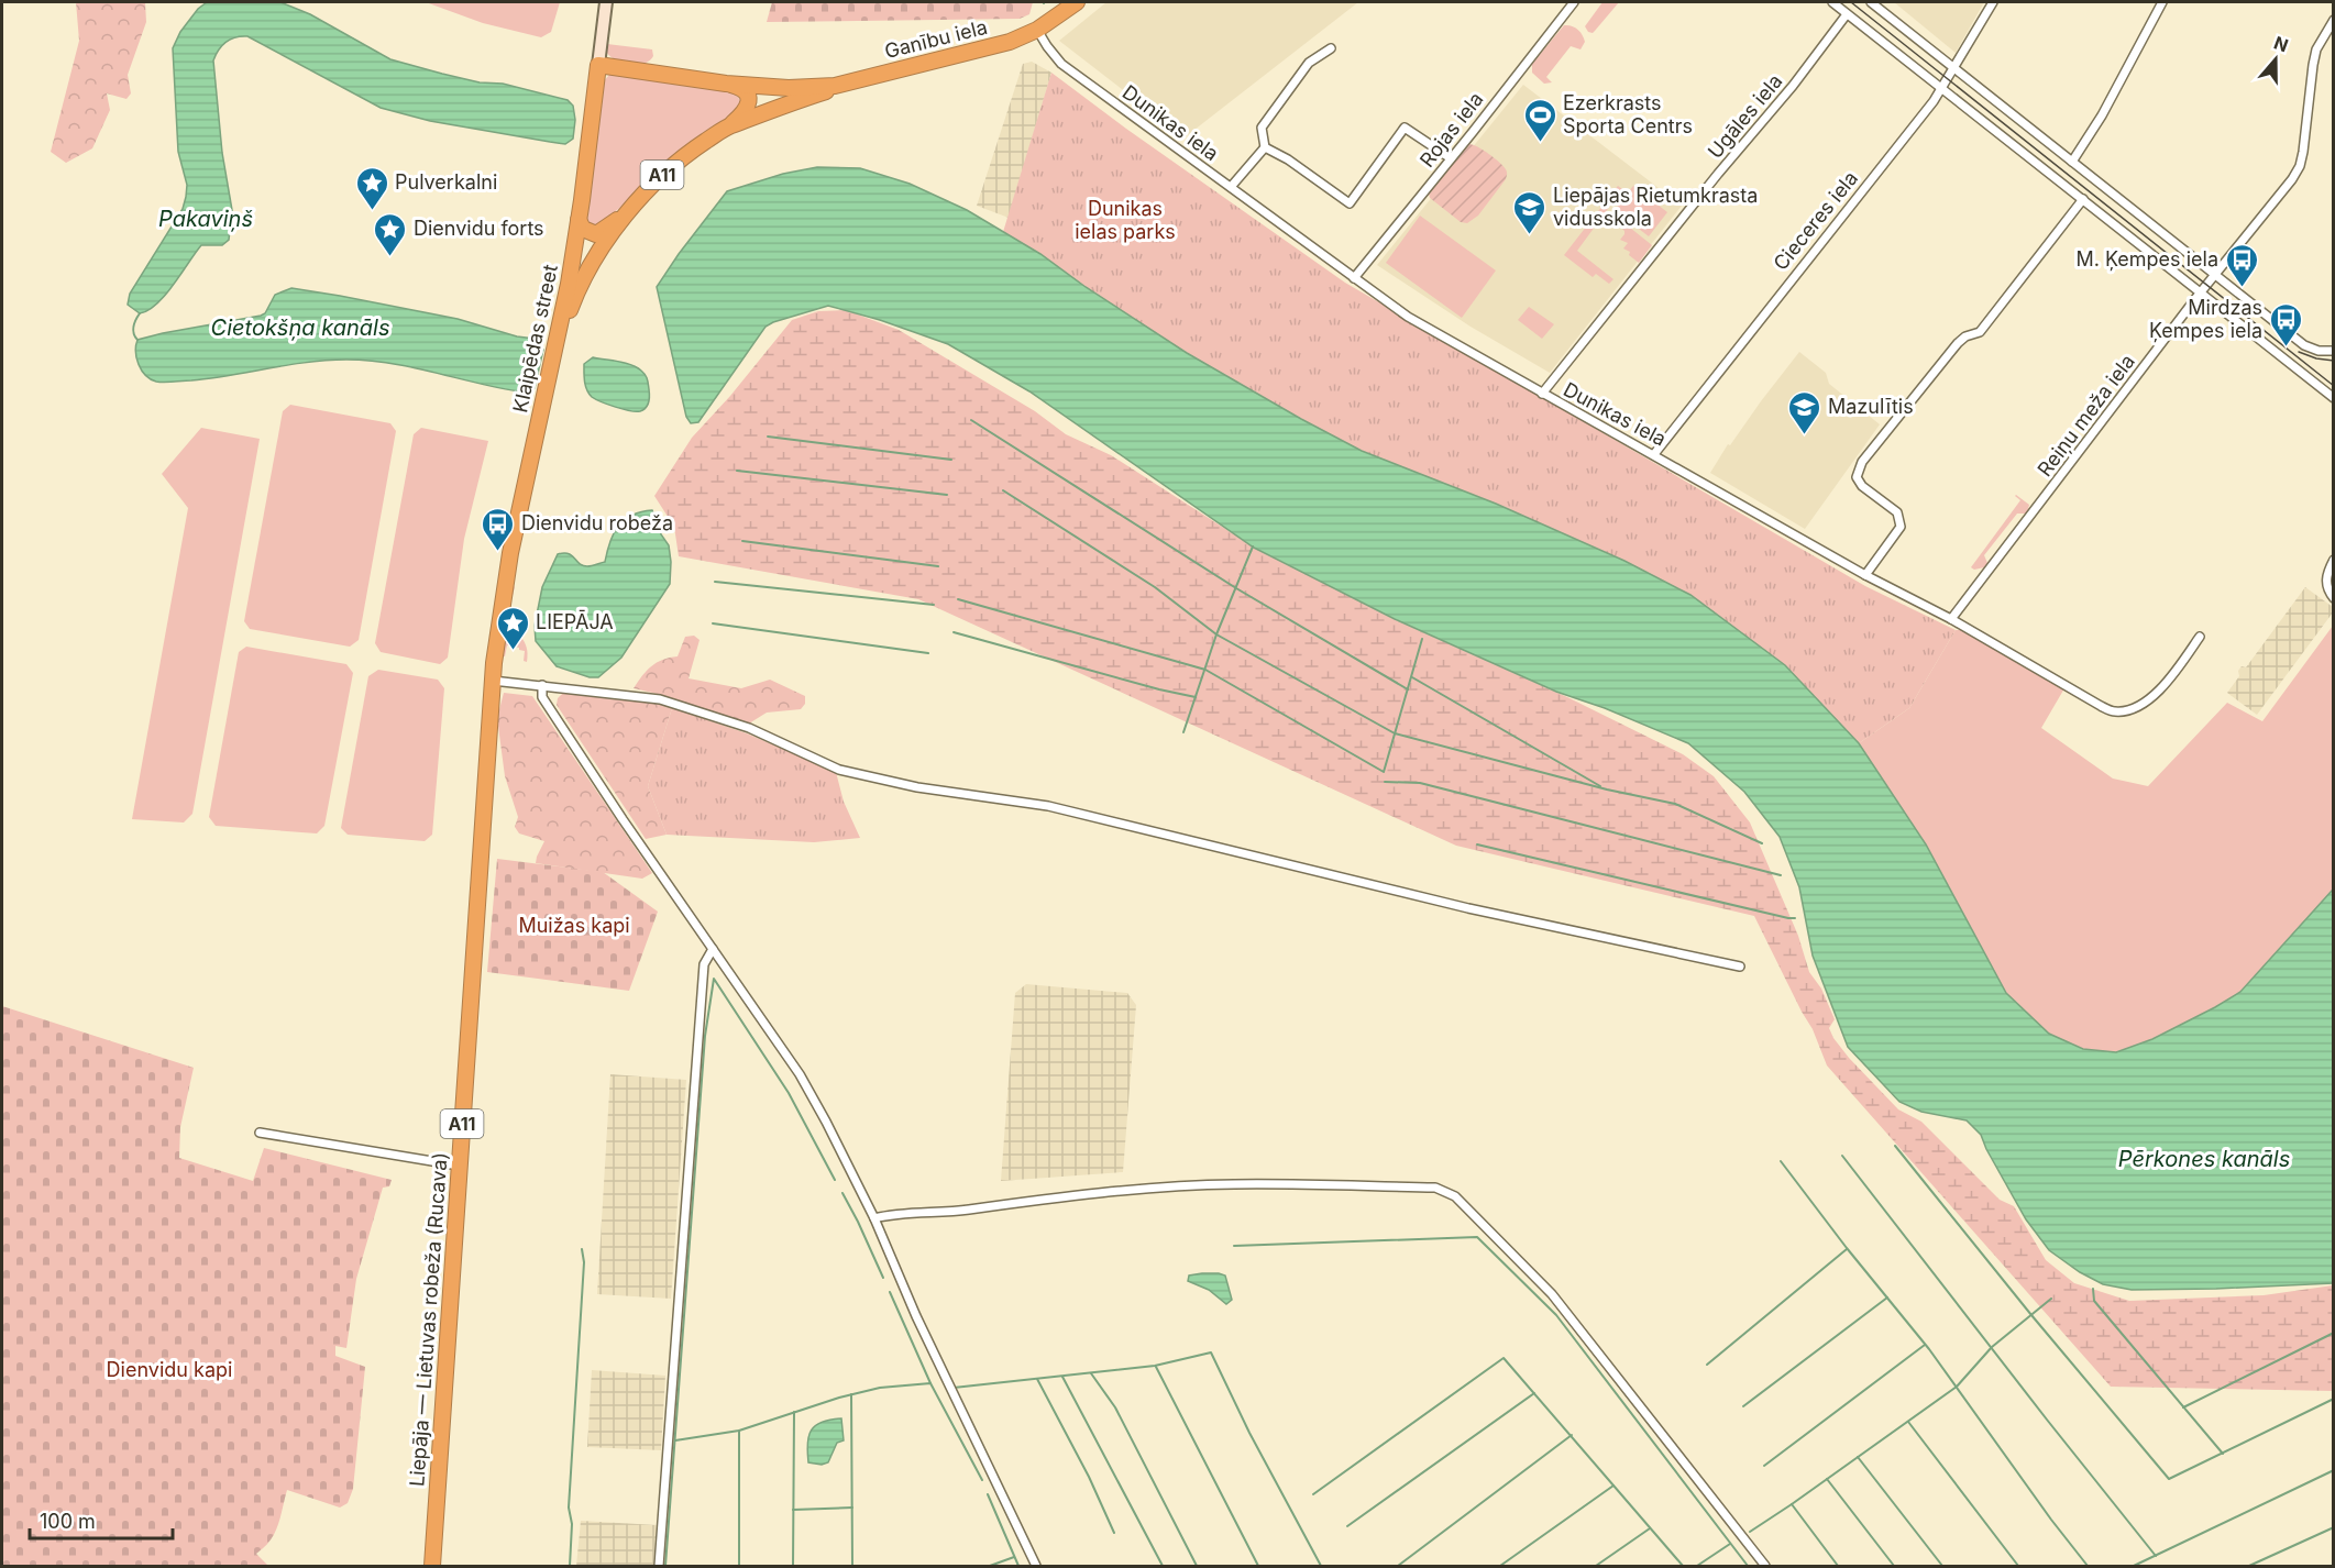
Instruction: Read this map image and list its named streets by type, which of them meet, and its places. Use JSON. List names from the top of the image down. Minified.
{"streets":{"highway":["Ganību iela","A11","Klaipēdas street","Liepāja — Lietuvas robeža (Rucava)"],"street":["Ugāles iela","Dunikas iela","Rojas iela","Cieceres iela","Reiņu meža iela"]},"crossings":[["Ganību iela","Dunikas iela"],["Ganību iela","Klaipēdas street"],["Ugāles iela","Dunikas iela"],["Dunikas iela","Rojas iela"],["Dunikas iela","Cieceres iela"],["Dunikas iela","Reiņu meža iela"],["Klaipēdas street","Liepāja — Lietuvas robeža (Rucava)"]],"water":["Pakaviņš","Cietokšņa kanāls","Pērkones kanāls"],"parks":["Dunikas ielas parks","Muižas kapi","Dienvidu kapi"],"places":{"sports":["Ezerkrasts Sporta Centrs"],"place":["Pulverkalni","Dienvidu forts","LIEPĀJA"],"school or university":["Liepājas Rietumkrasta vidusskola","Mazulītis"],"bus stop":["M. Ķempes iela","Mirdzas Ķempes iela","Dienvidu robeža"]},"scale_bar":"100 m","north":"top"}
